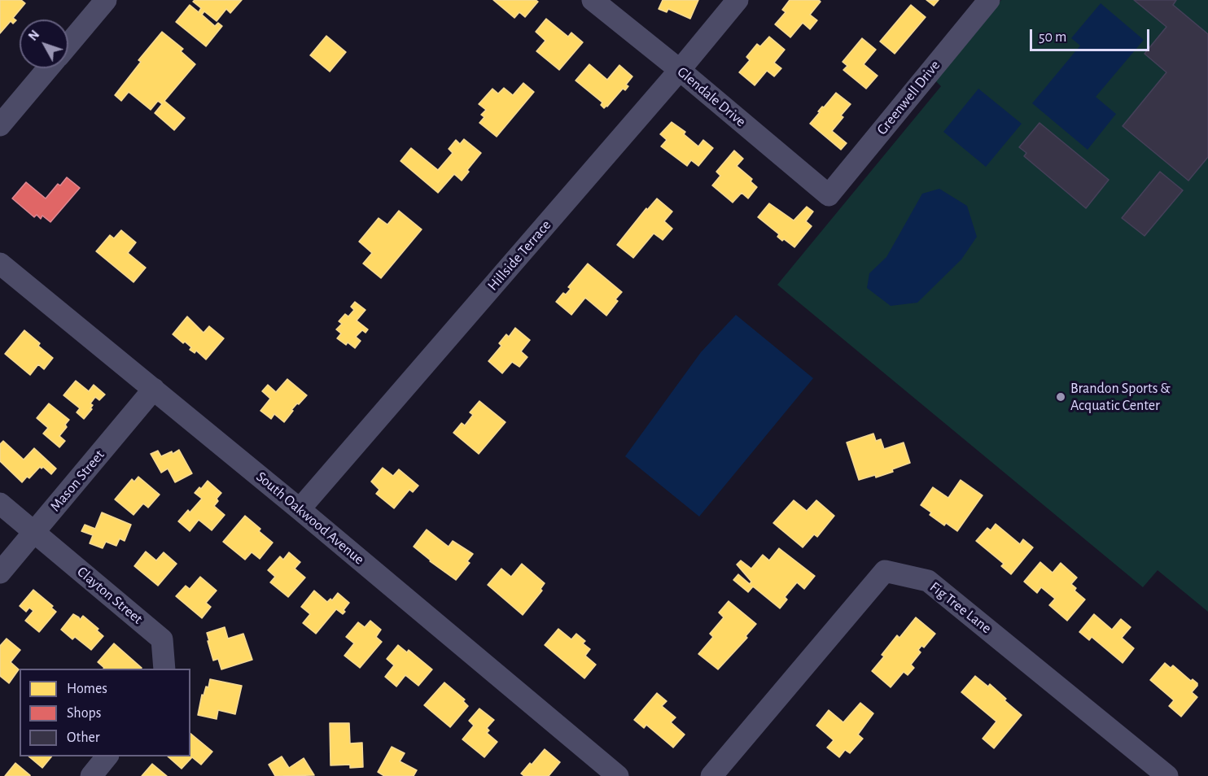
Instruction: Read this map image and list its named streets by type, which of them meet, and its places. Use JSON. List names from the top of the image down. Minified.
{"streets":{"street":["Glendale Drive","Greenwell Drive","Hillside Terrace","Mason Street","South Oakwood Avenue","Clayton Street","Fig Tree Lane"]},"crossings":[["Glendale Drive","Greenwell Drive"],["Glendale Drive","Hillside Terrace"],["Hillside Terrace","South Oakwood Avenue"],["Mason Street","South Oakwood Avenue"],["Mason Street","Clayton Street"]],"places":["Brandon Sports & Acquatic Center"],"legend":["Homes","Shops","Other"],"scale_bar":"50 m","north":"top left"}
